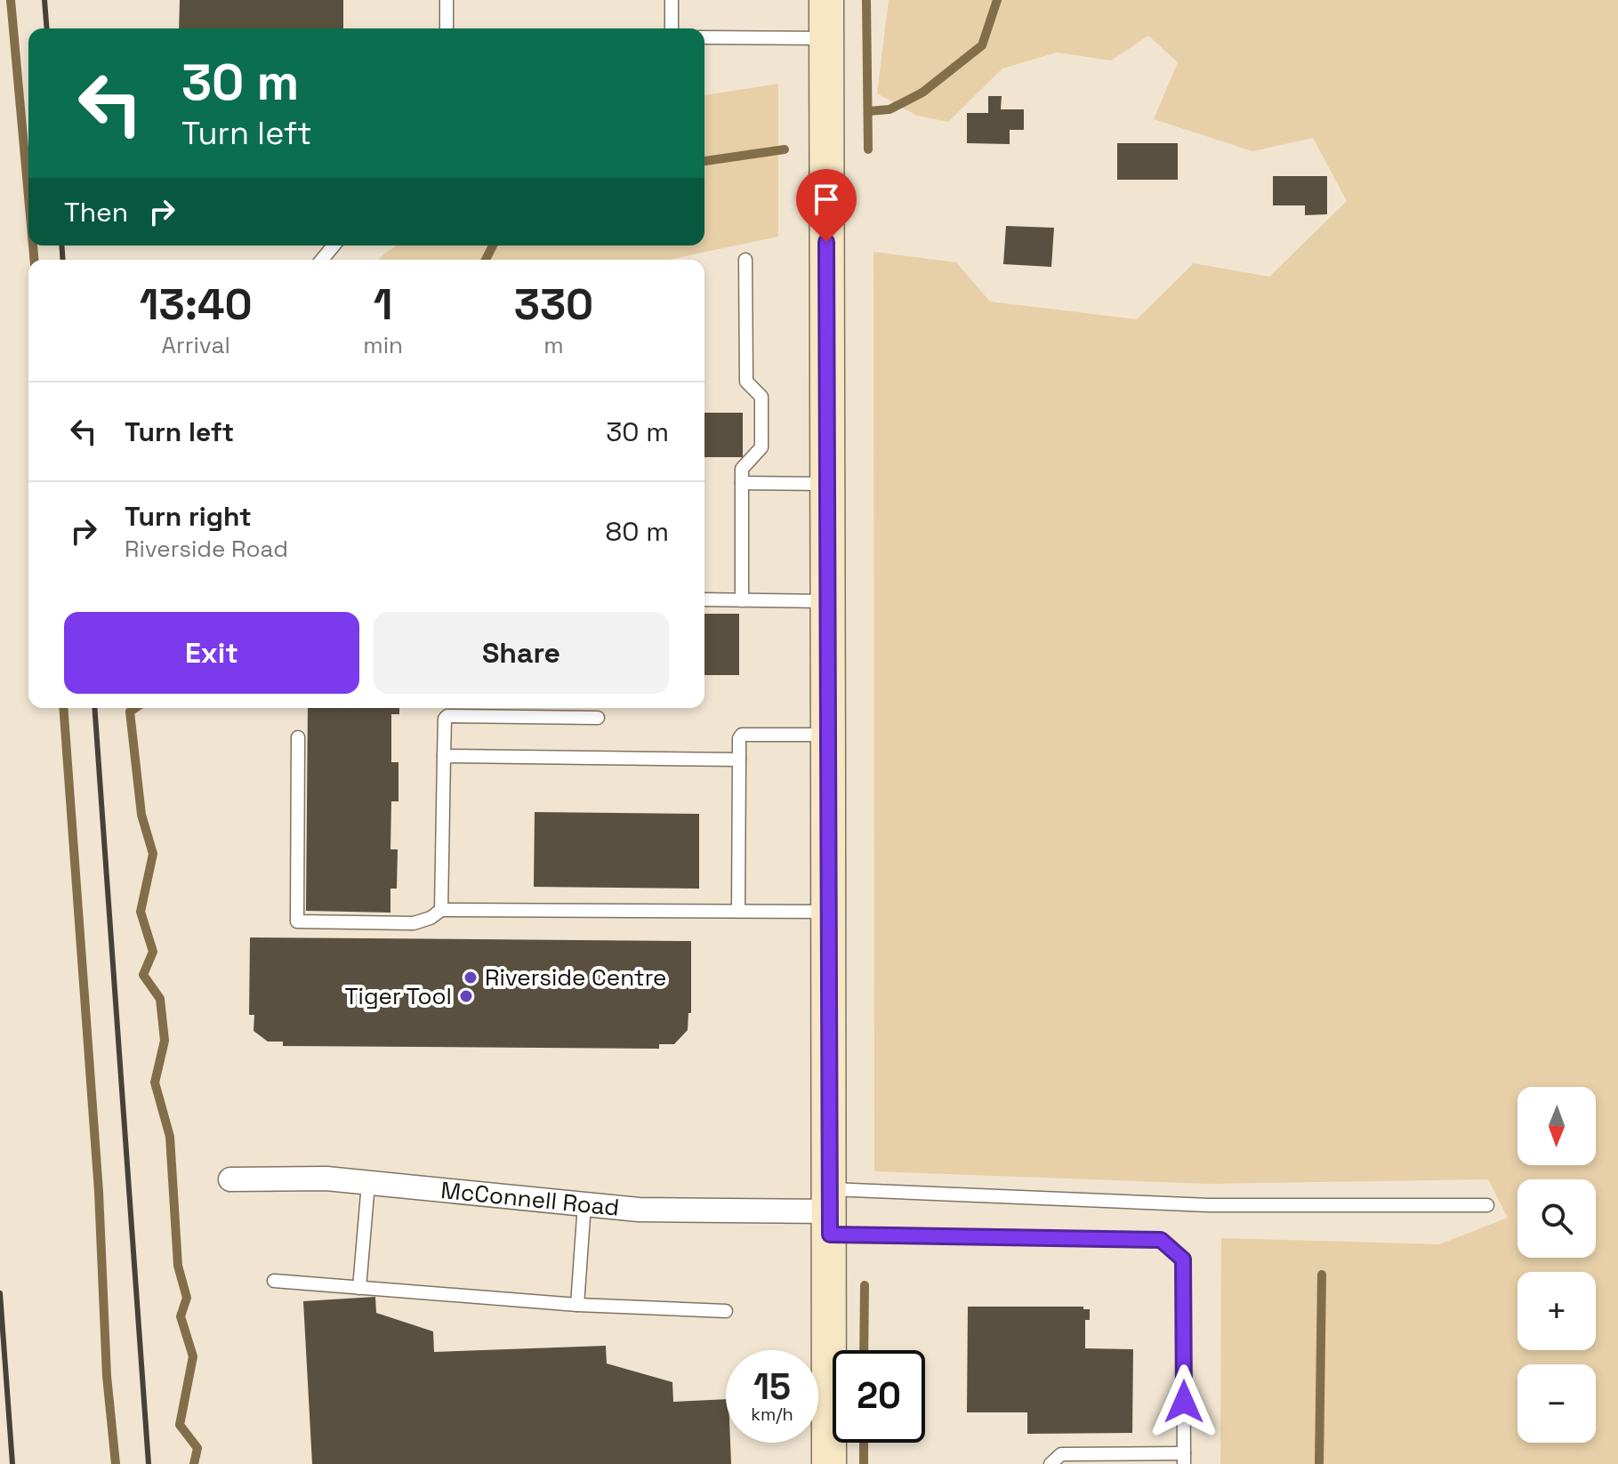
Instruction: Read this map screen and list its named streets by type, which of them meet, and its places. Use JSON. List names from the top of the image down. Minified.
{"streets":{"street":["McConnell Road"]},"places":["Riverside Centre","Tiger Tool"],"north":"bottom","page":{"turn":["30 m","Turn left"],"then":"Then","eta":["13:40","Arrival","1","min","330","m"],"list":[{"name":"Turn left","value":"30 m"},{"name":"Turn right","note":"Riverside Road","value":"80 m"}],"buttons":["Exit","Share"],"map_buttons":["+","−"],"speed":"15 km/h","limit":"20"}}
